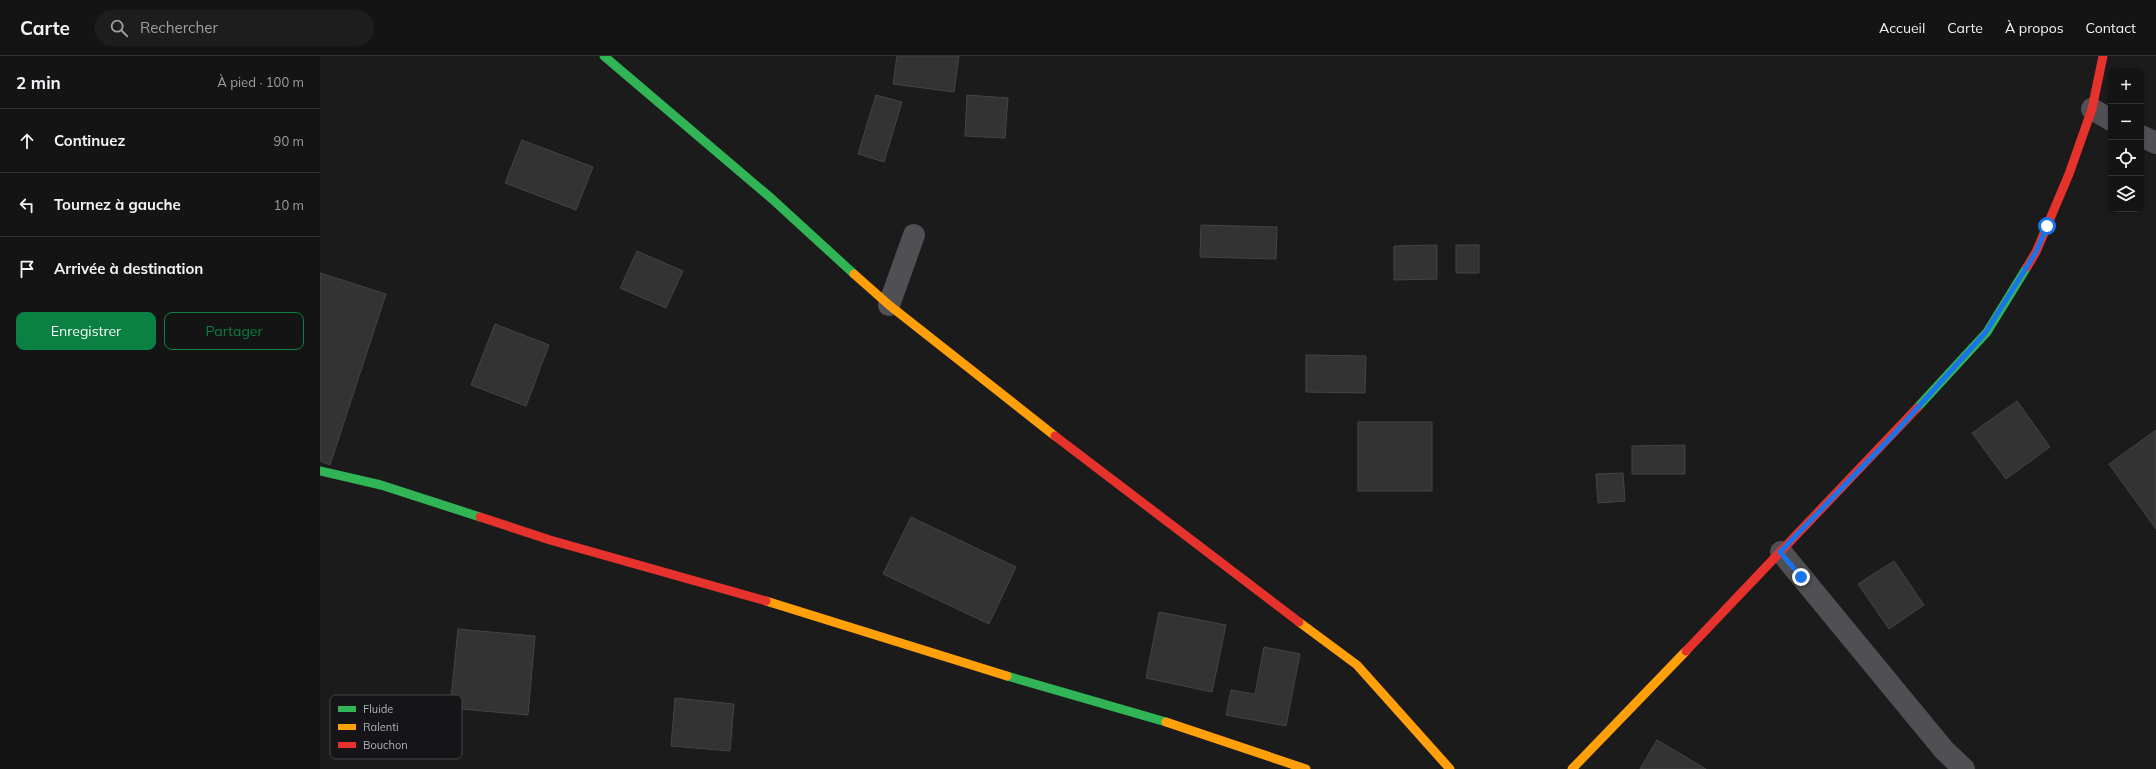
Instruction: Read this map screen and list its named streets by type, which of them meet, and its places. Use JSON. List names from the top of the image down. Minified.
{"legend":["Fluide","Ralenti","Bouchon"],"page":{"header":"Carte","search":"Rechercher","nav":["Accueil","Carte","À propos","Contact"],"heading":["2 min","À pied · 100 m"],"map_buttons":["+","−"],"list":[["Continuez","90 m"],["Tournez à gauche","10 m"],"Arrivée à destination"],"buttons":["Enregistrer","Partager"]}}
